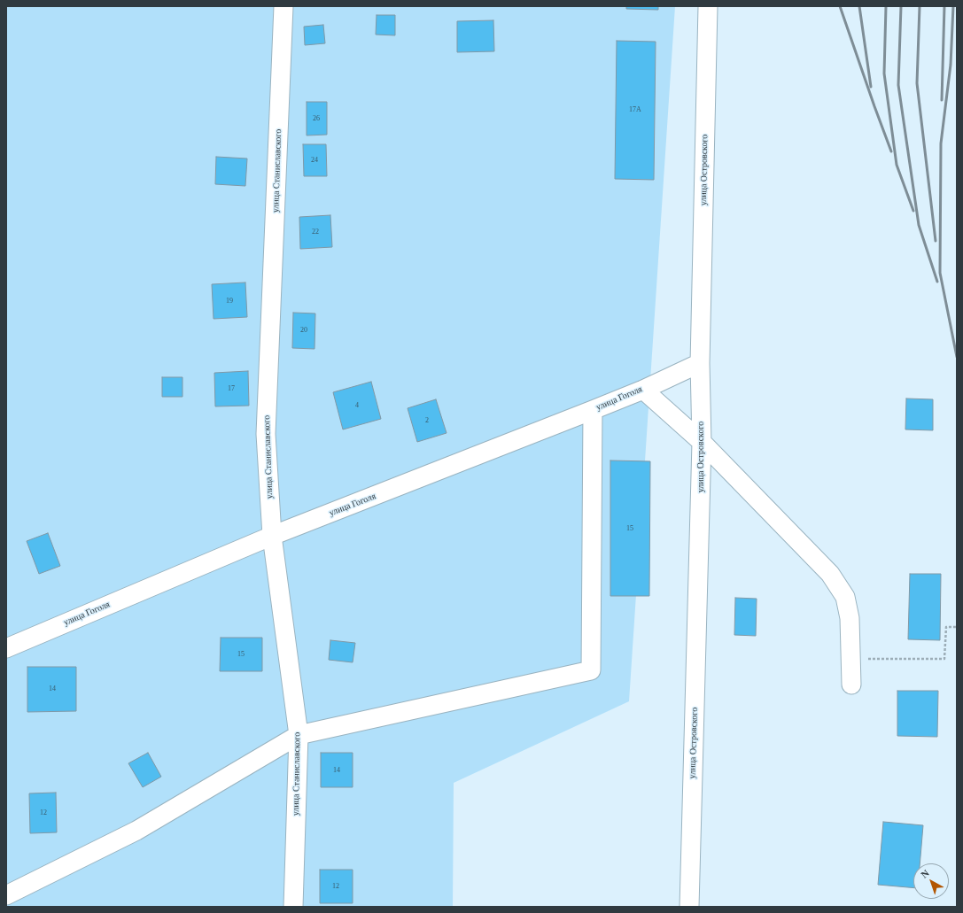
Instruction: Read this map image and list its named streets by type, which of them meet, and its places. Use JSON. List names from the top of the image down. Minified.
{"streets":{"street":["улица Островского","улица Станиславского","улица Гоголя"]},"crossings":[["улица Островского","улица Гоголя"],["улица Станиславского","улица Гоголя"]],"house_numbers":["17А","26","24","22","19","20","17","4","2","15","15","14","14","12","12"],"north":"top left"}
